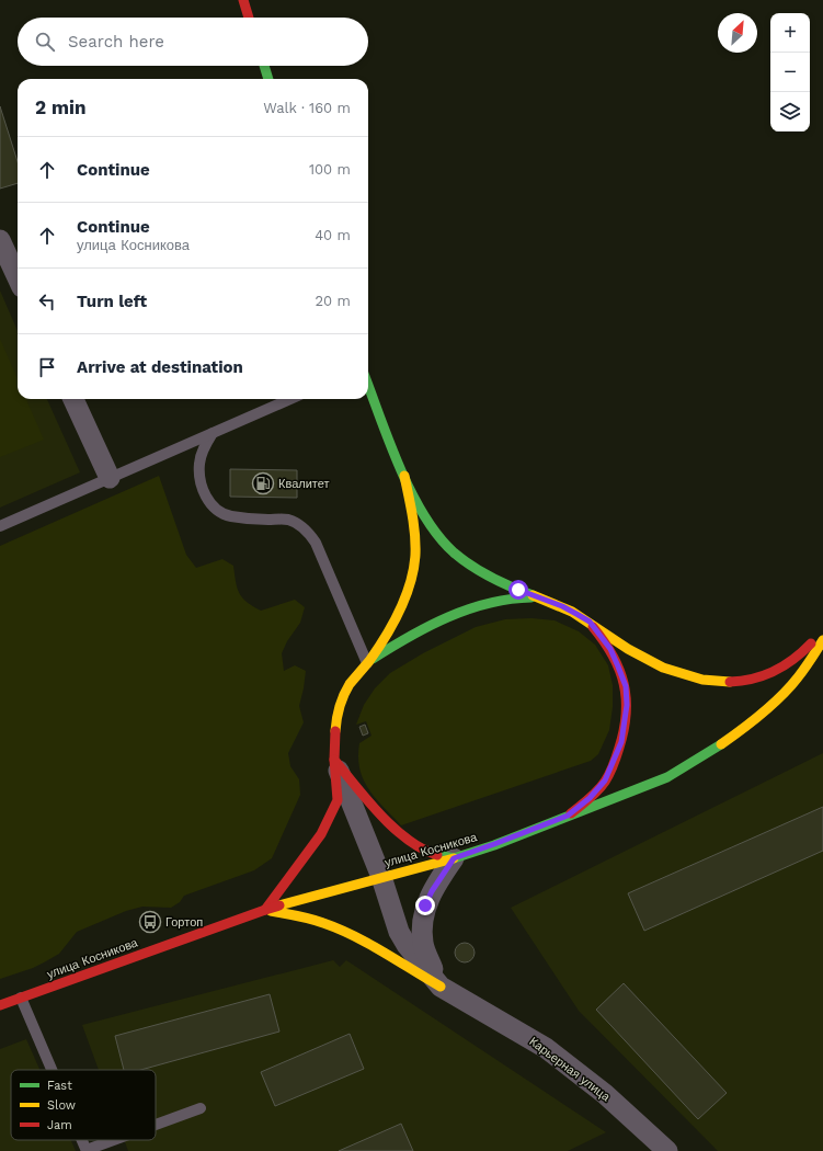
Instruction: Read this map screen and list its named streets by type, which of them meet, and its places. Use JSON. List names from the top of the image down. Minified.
{"streets":{"main road":["улица Косникова"],"street":["Карьерная улица"]},"places":{"fuel station":["Квалитет"],"bus stop":["Гортоп"]},"legend":["Fast","Slow","Jam"],"north":"top right","page":{"map_buttons":["+","−"],"search":"Search here","heading":["2 min","Walk · 160 m"],"list":[["Continue","100 m"],["Continue","улица Косникова","40 m"],["Turn left","20 m"],"Arrive at destination"]}}
